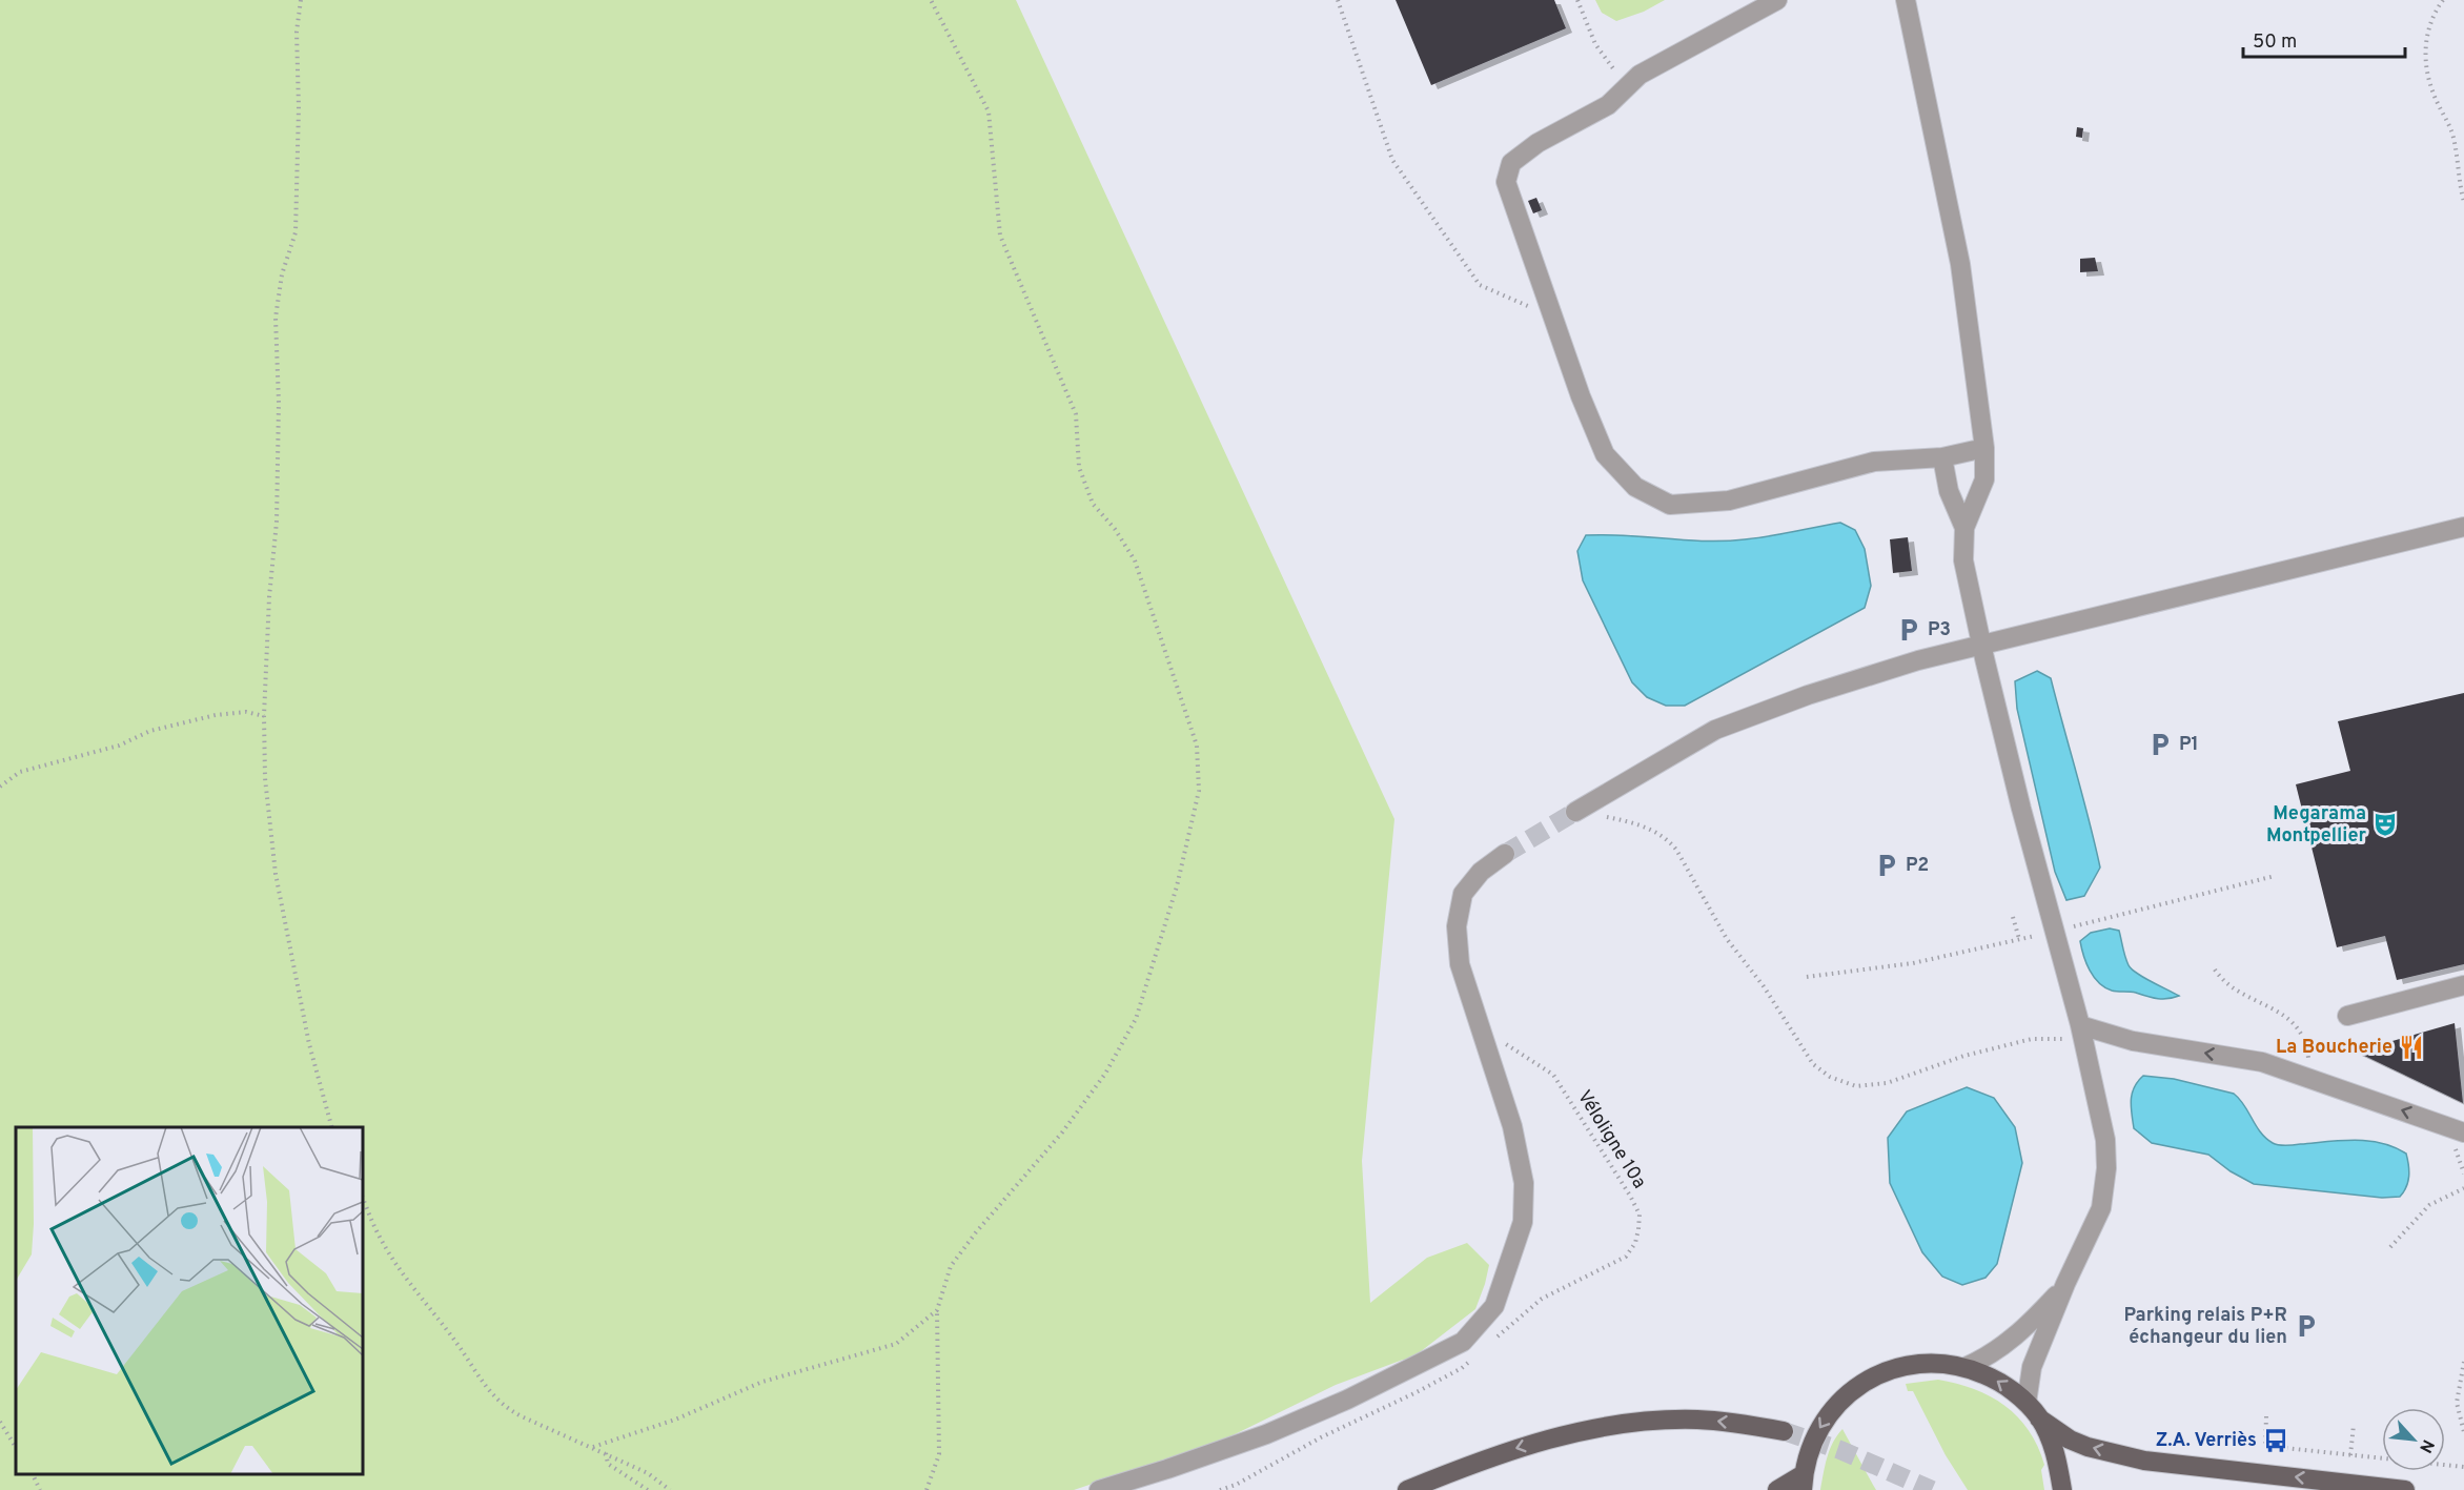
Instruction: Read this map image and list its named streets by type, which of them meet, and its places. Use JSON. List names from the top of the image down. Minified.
{"streets":{"path":["Véloligne 10a"]},"places":{"parking":["P3","P1","P2","Parking relais P+R échangeur du lien"],"theatre":["Megarama Montpellier"],"restaurant":["La Boucherie"],"bus stop":["Z.A. Verriès"]},"scale_bar":"50 m","north":"bottom right"}
